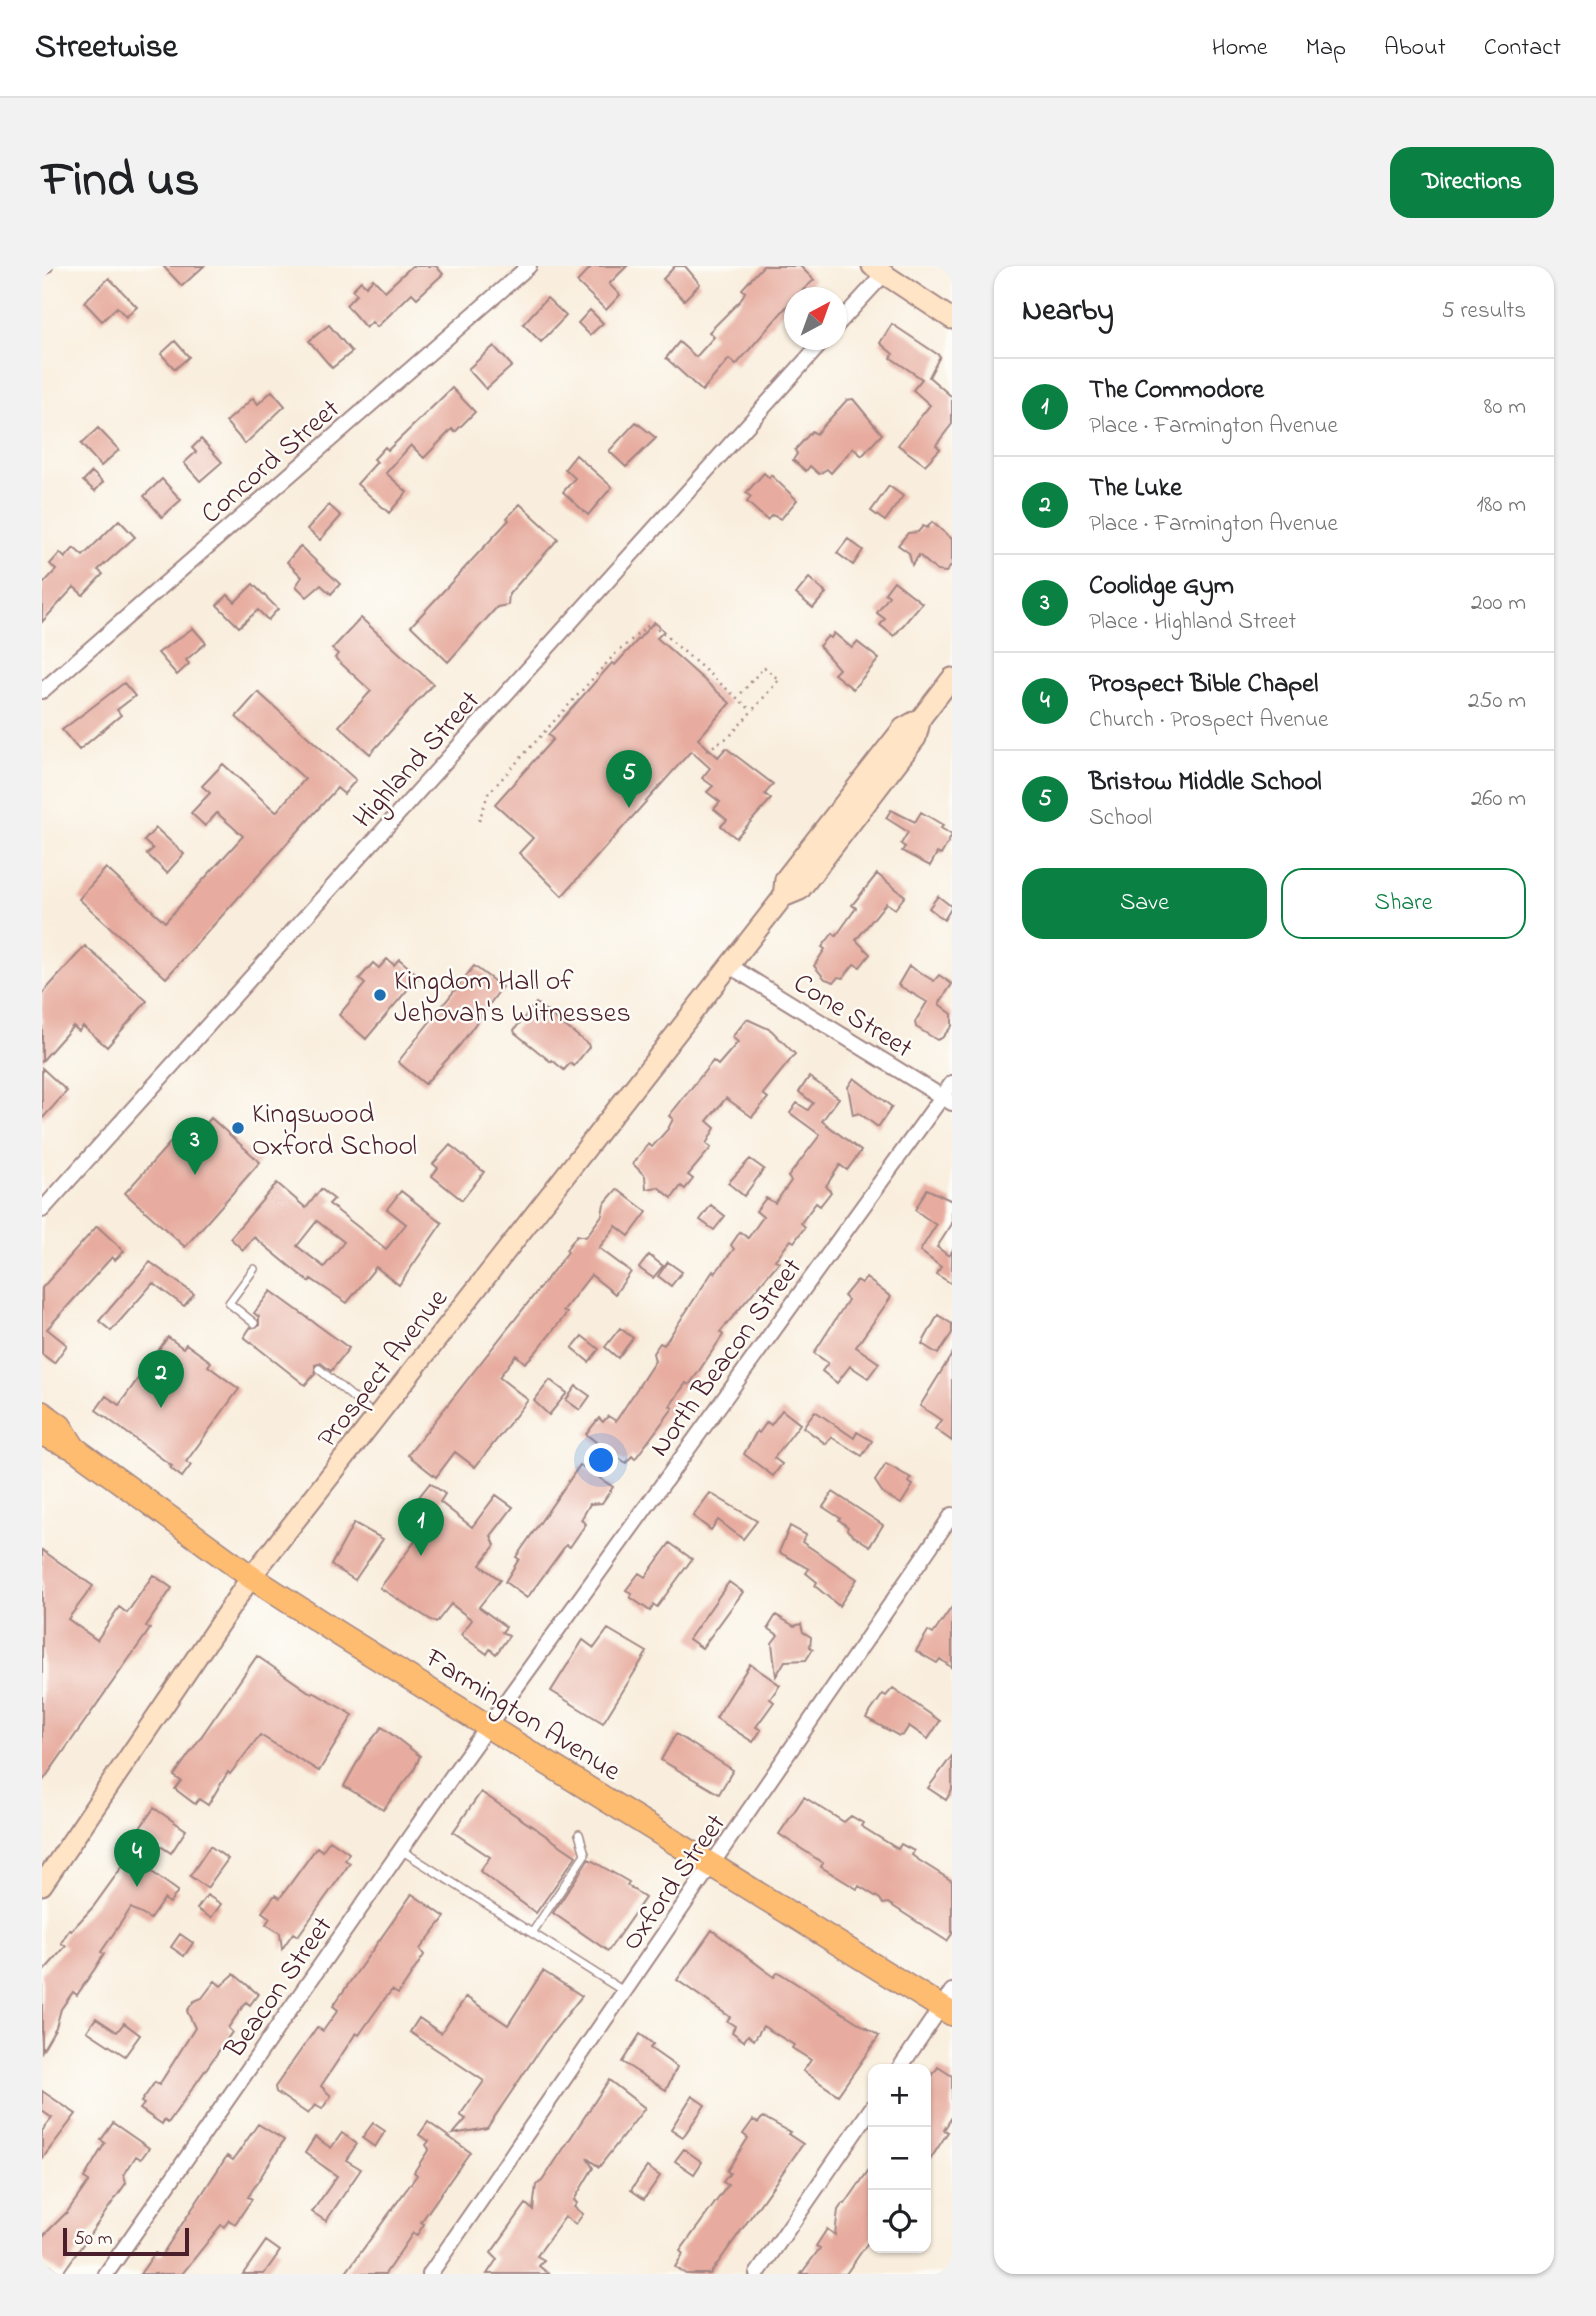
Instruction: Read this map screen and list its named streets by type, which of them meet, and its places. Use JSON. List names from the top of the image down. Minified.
{"streets":{"main road":["Prospect Avenue","Farmington Avenue"],"street":["Concord Street","Highland Street","Cone Street","North Beacon Street","Oxford Street","Beacon Street"]},"crossings":[["Cone Street","North Beacon Street"],["Cone Street","Prospect Avenue"],["North Beacon Street","Farmington Avenue"],["North Beacon Street","Beacon Street"],["Prospect Avenue","Farmington Avenue"],["Farmington Avenue","Oxford Street"],["Farmington Avenue","Beacon Street"]],"places":["Kingdom Hall of Jehovah's Witnesses","Kingswood Oxford School"],"scale_bar":"50 m","north":"top right","page":{"header":"Streetwise","nav":["Home","Map","About","Contact"],"title":"Find us","buttons":["Directions",["Save","Share"]],"heading":["Nearby","5 results"],"list":[{"mark":"1","name":"The Commodore","note":"Place · Farmington Avenue","value":"80 m"},{"mark":"2","name":"The Luke","note":"Place · Farmington Avenue","value":"180 m"},{"mark":"3","name":"Coolidge Gym","note":"Place · Highland Street","value":"200 m"},{"mark":"4","name":"Prospect Bible Chapel","note":"Church · Prospect Avenue","value":"250 m"},{"mark":"5","name":"Bristow Middle School","note":"School","value":"260 m"}],"pins":["5","3","2","1","4"],"map_buttons":["+","−"],"scale":"50 m"}}
